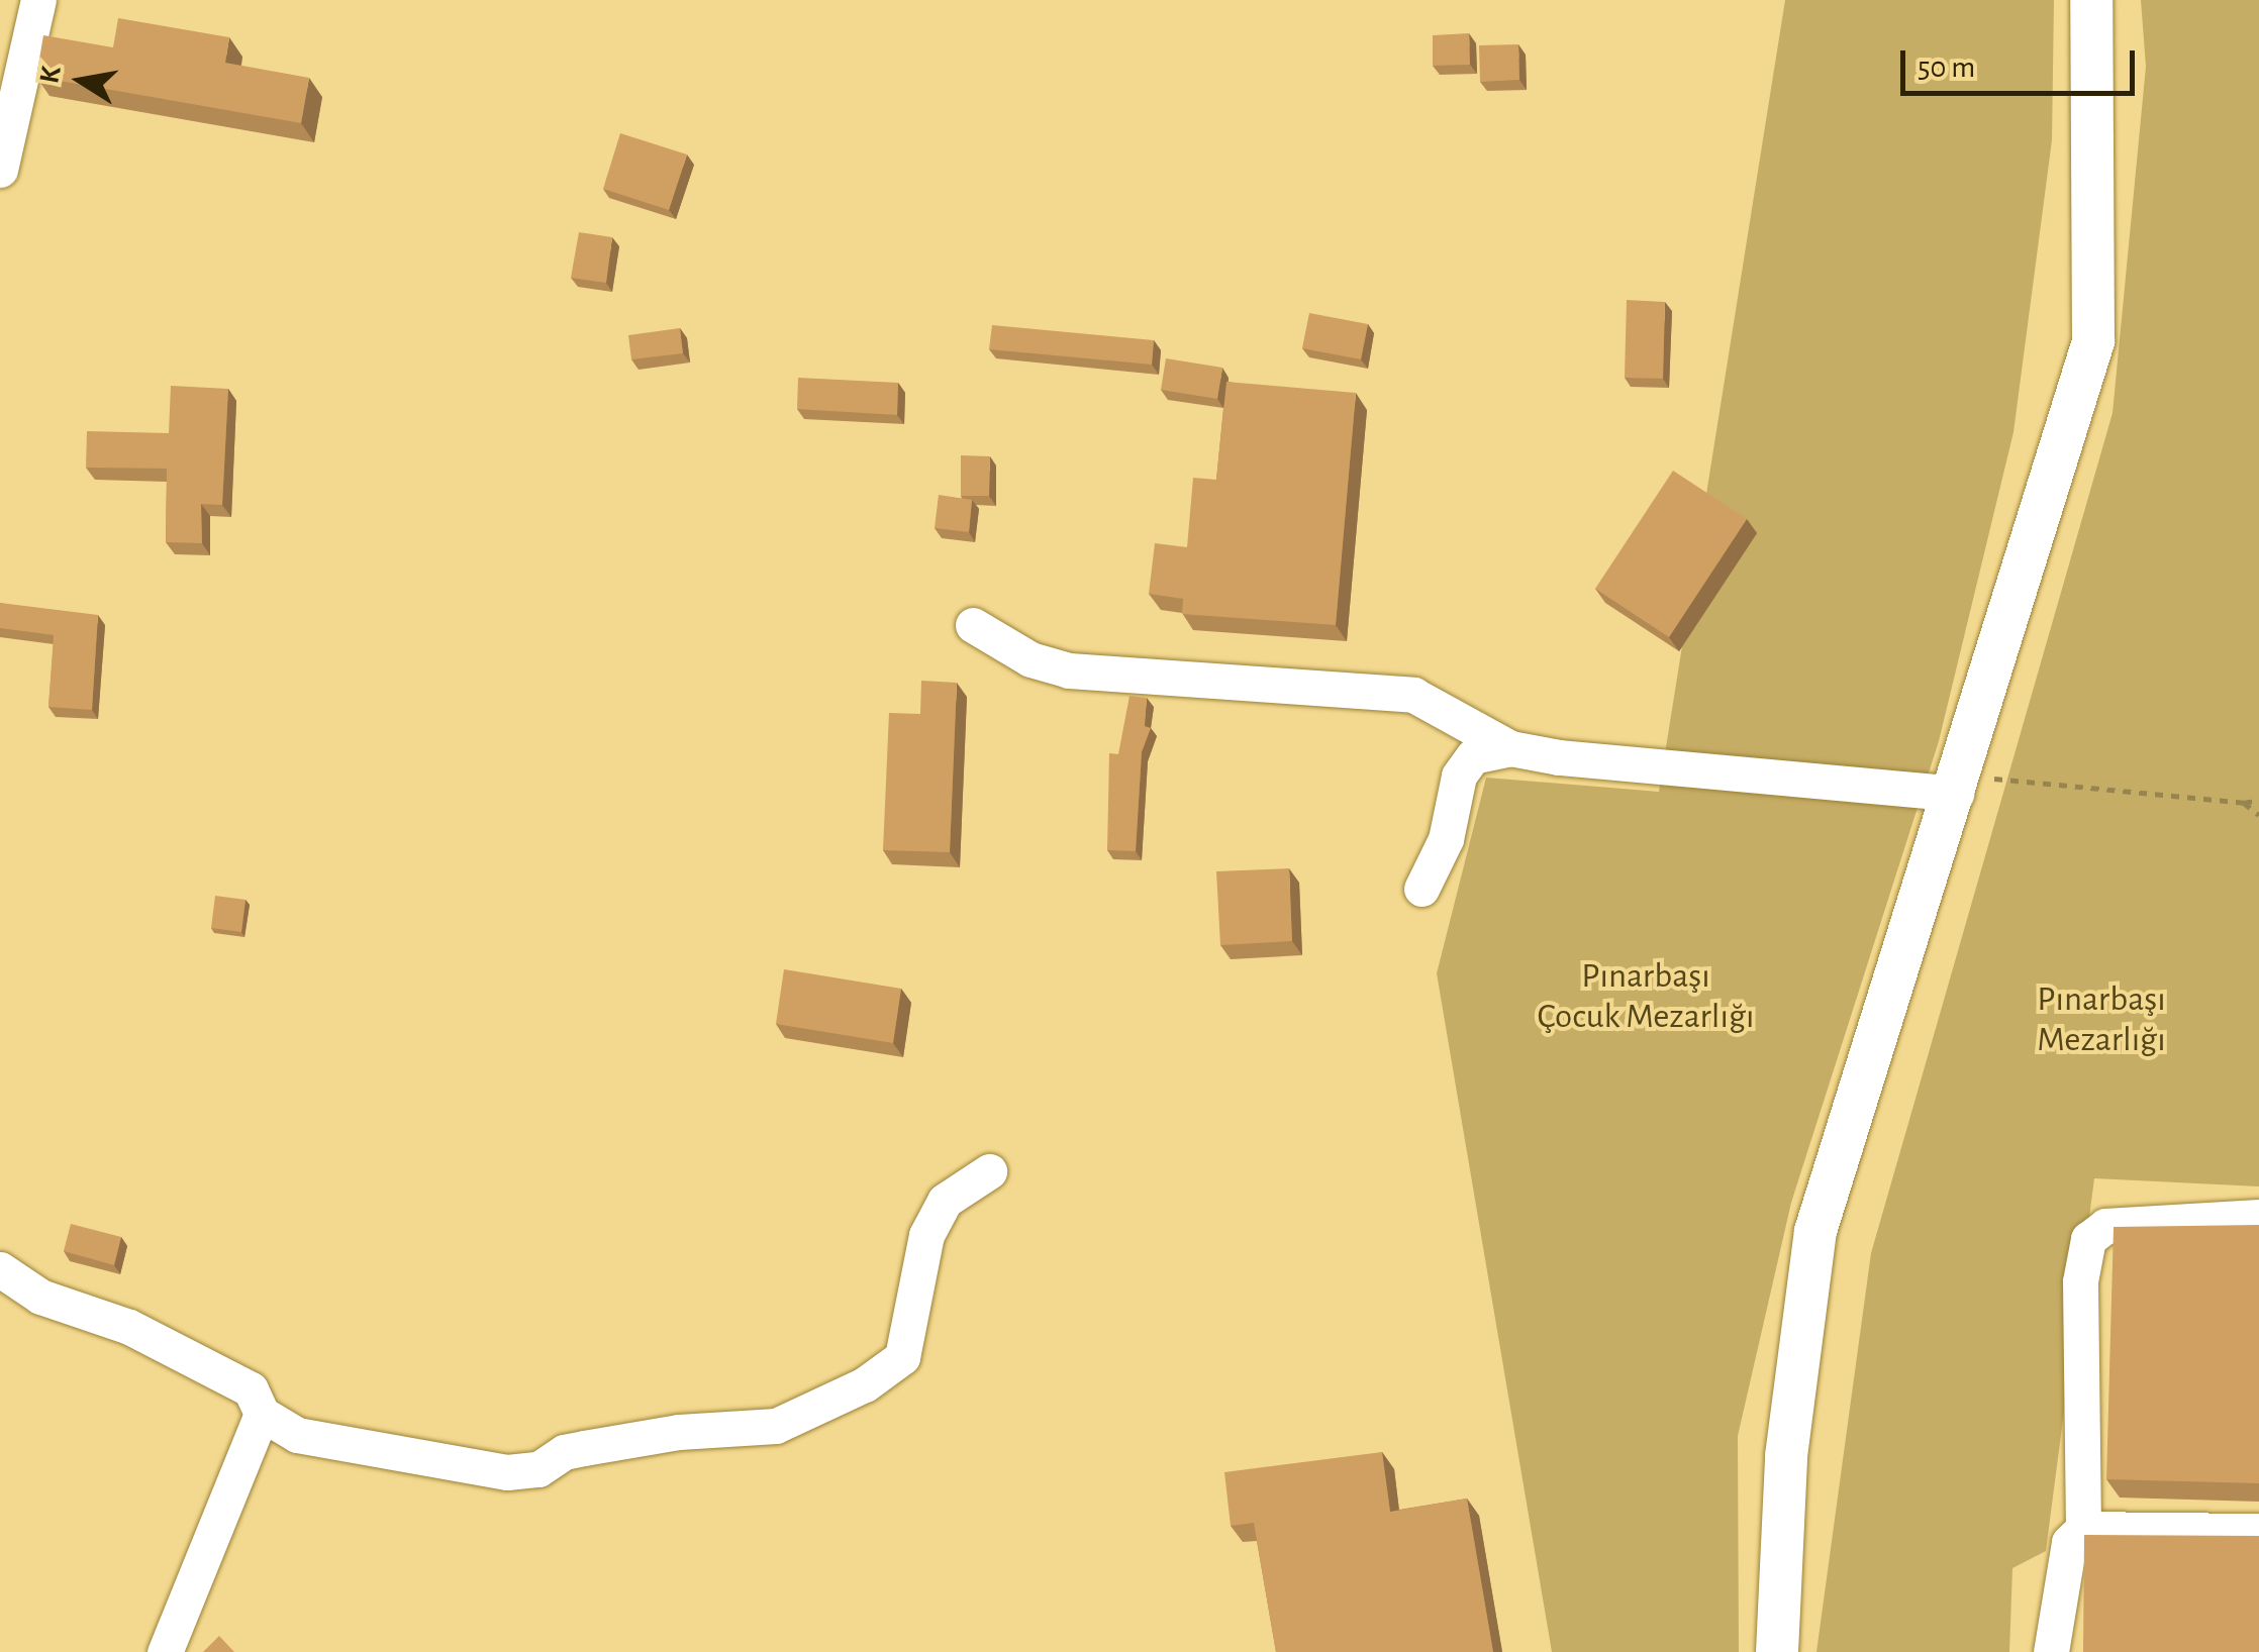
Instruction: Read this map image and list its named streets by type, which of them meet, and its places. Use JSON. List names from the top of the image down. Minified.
{"parks":["Pınarbaşı Çocuk Mezarlığı","Pınarbaşı Mezarlığı"],"scale_bar":"50 m","north":"left"}
